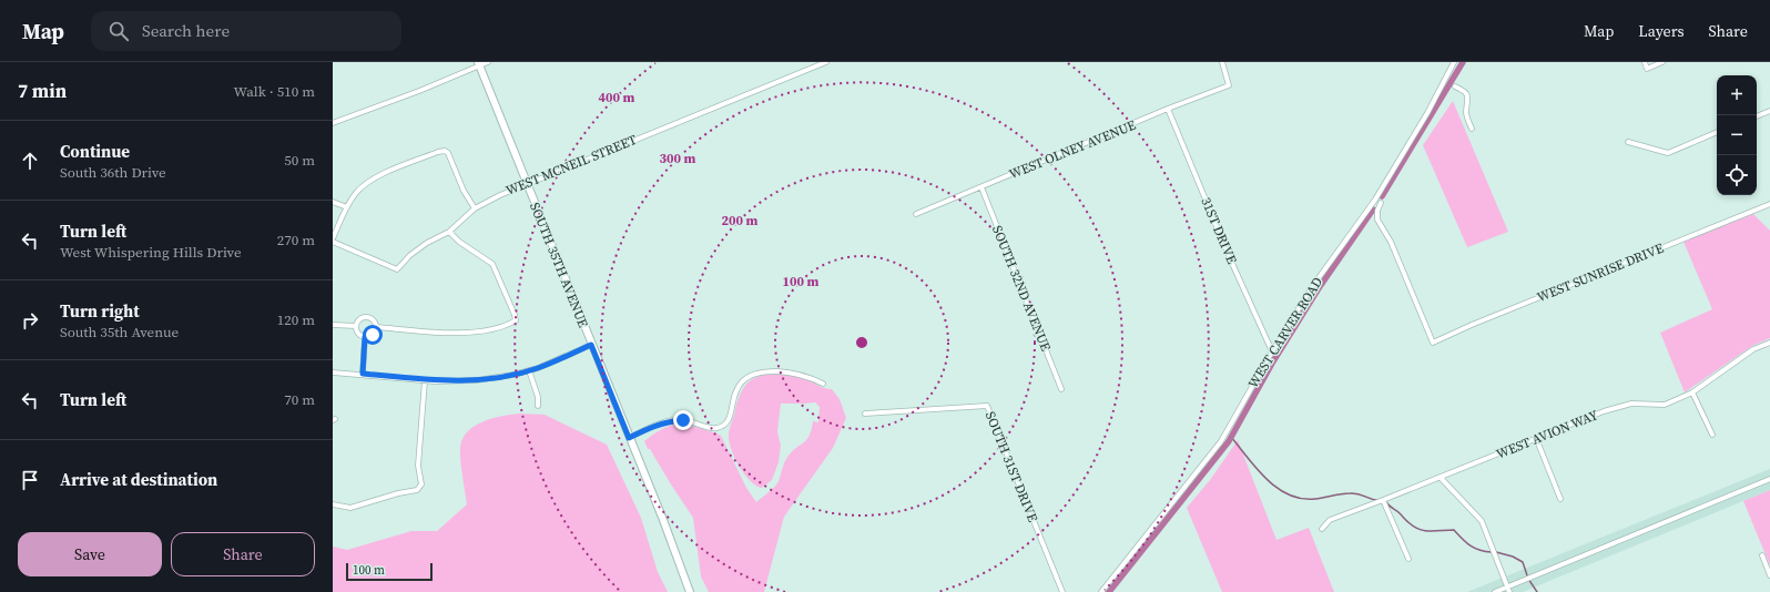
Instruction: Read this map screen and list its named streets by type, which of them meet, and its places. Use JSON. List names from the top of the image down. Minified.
{"streets":{"street":["WEST OLNEY AVENUE","WEST MCNEIL STREET","31ST DRIVE","SOUTH 35TH AVENUE","WEST SUNRISE DRIVE","SOUTH 32ND AVENUE","WEST CARVER ROAD","WEST AVION WAY","SOUTH 31ST DRIVE"]},"crossings":[["WEST OLNEY AVENUE","31ST DRIVE"],["WEST OLNEY AVENUE","SOUTH 32ND AVENUE"],["WEST MCNEIL STREET","SOUTH 35TH AVENUE"],["31ST DRIVE","WEST CARVER ROAD"]],"scale_bar":"100 m","page":{"header":"Map","search":"Search here","nav":["Map","Layers","Share"],"heading":["7 min","Walk · 510 m"],"map_buttons":["+","−"],"list":[["Continue","South 36th Drive","50 m"],["Turn left","West Whispering Hills Drive","270 m"],["Turn right","South 35th Avenue","120 m"],["Turn left","70 m"],"Arrive at destination"],"buttons":["Save","Share"],"scale":"100 m"},"rings":["400 m","300 m","200 m","100 m"]}
